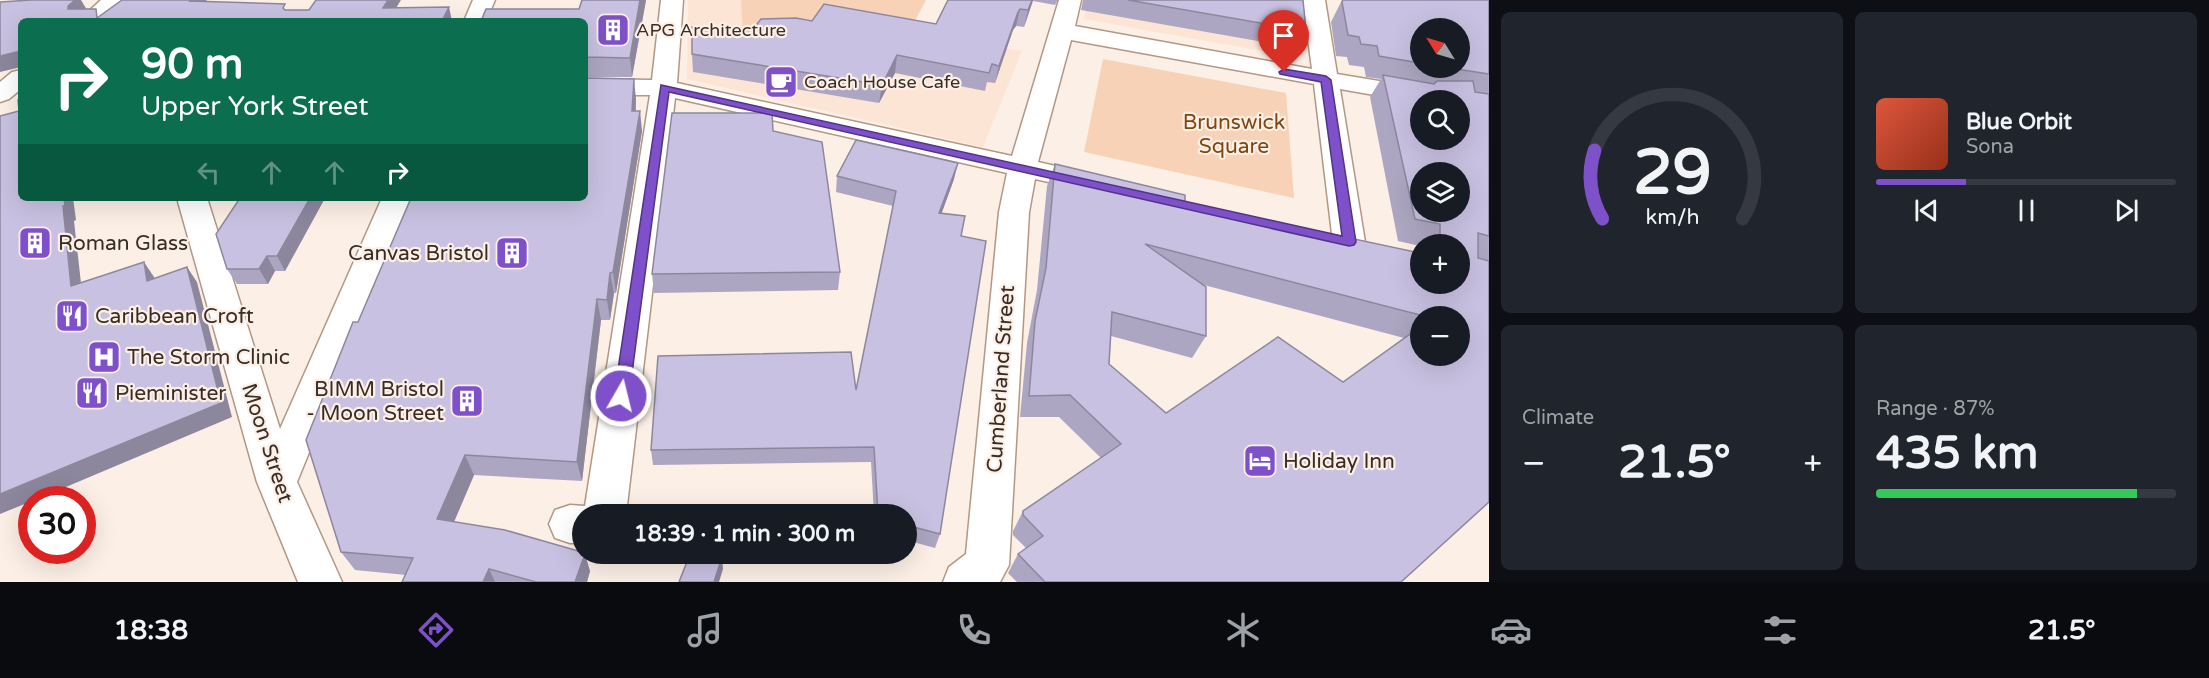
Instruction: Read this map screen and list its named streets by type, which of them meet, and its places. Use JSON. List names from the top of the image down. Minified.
{"streets":{"street":["Cumberland Street","Moon Street"]},"parks":["Brunswick Square"],"places":{"building":["APG Architecture","Roman Glass","Canvas Bristol","BIMM Bristol - Moon Street"],"cafe":["Coach House Cafe"],"restaurant":["Caribbean Croft","Pieminister"],"hospital":["The Storm Clinic"],"hotel":["Holiday Inn"]},"north":"top left","page":{"map_buttons":["+","−"],"turn":["90 m","Upper York Street"],"song":["Blue Orbit","Sona"],"tile":["Climate",["Range · 87%","435 km"]],"heat":["−","21.5°","+"],"limit":"30","trip":"18:39 · 1 min · 300 m","tabs":["18:38","21.5°"],"gauge":["29","km/h"]}}
